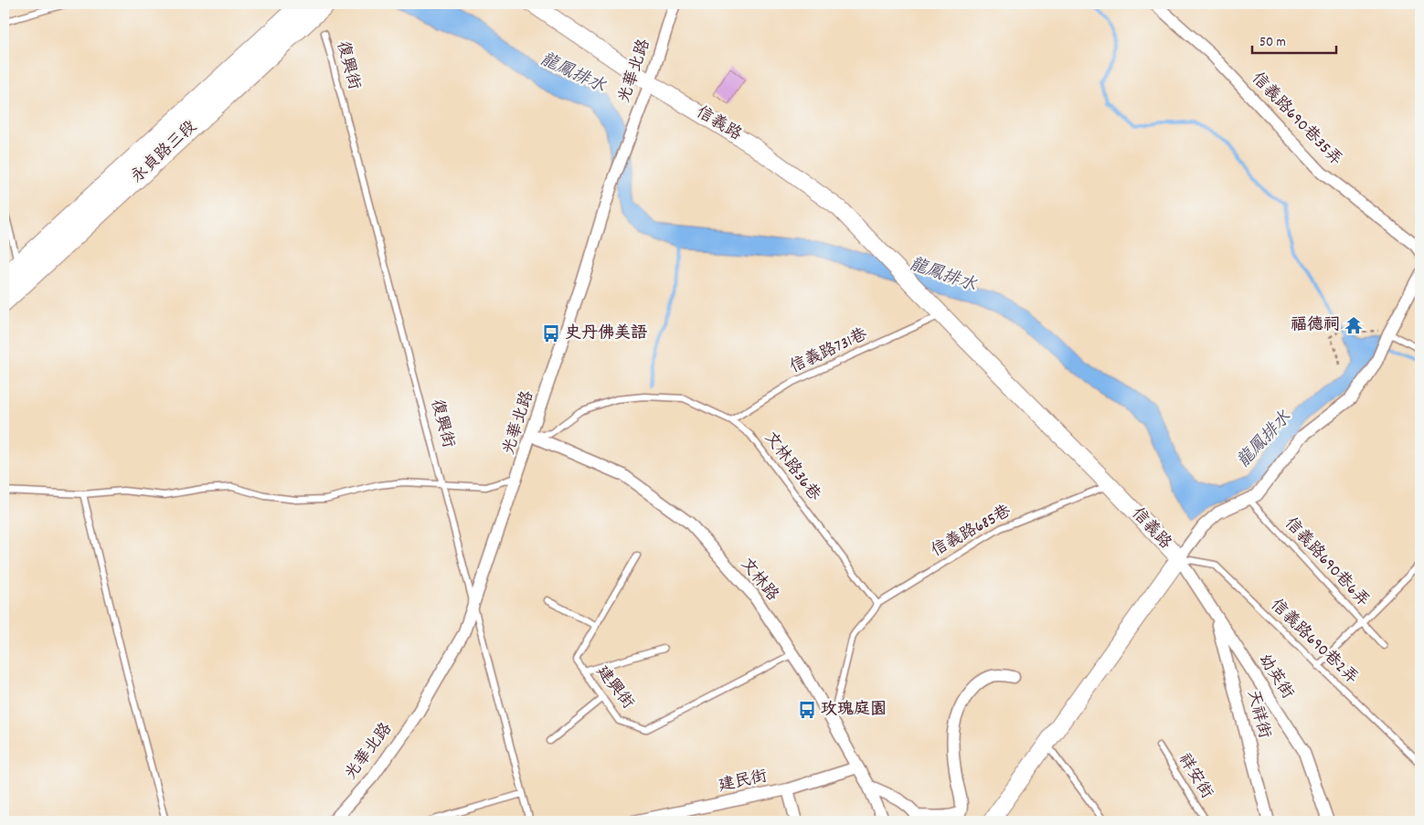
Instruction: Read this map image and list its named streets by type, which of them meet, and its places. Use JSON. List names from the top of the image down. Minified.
{"streets":{"main road":["永貞路三段"],"street":["光華北路","信義路690巷35弄","信義路","文林路","幼英街","天祥街","建民街"],"lane":["復興街","信義路731巷","文林路36巷","信義路685巷","信義路690巷6弄","信義路690巷2弄","建興街","祥安街"]},"crossings":[["復興街","光華北路"],["光華北路","信義路"],["光華北路","文林路36巷"],["光華北路","文林路"],["信義路","信義路731巷"],["信義路","信義路685巷"],["信義路","信義路690巷2弄"],["信義路","幼英街"],["信義路731巷","文林路36巷"],["文林路36巷","信義路685巷"],["文林路36巷","文林路"],["文林路","建興街"],["文林路","建民街"],["信義路690巷2弄","幼英街"],["幼英街","天祥街"]],"water":["龍鳳排水"],"places":{"temple":["福德祠"],"bus stop":["史丹佛美語","玫瑰庭園"]},"scale_bar":"50 m"}
